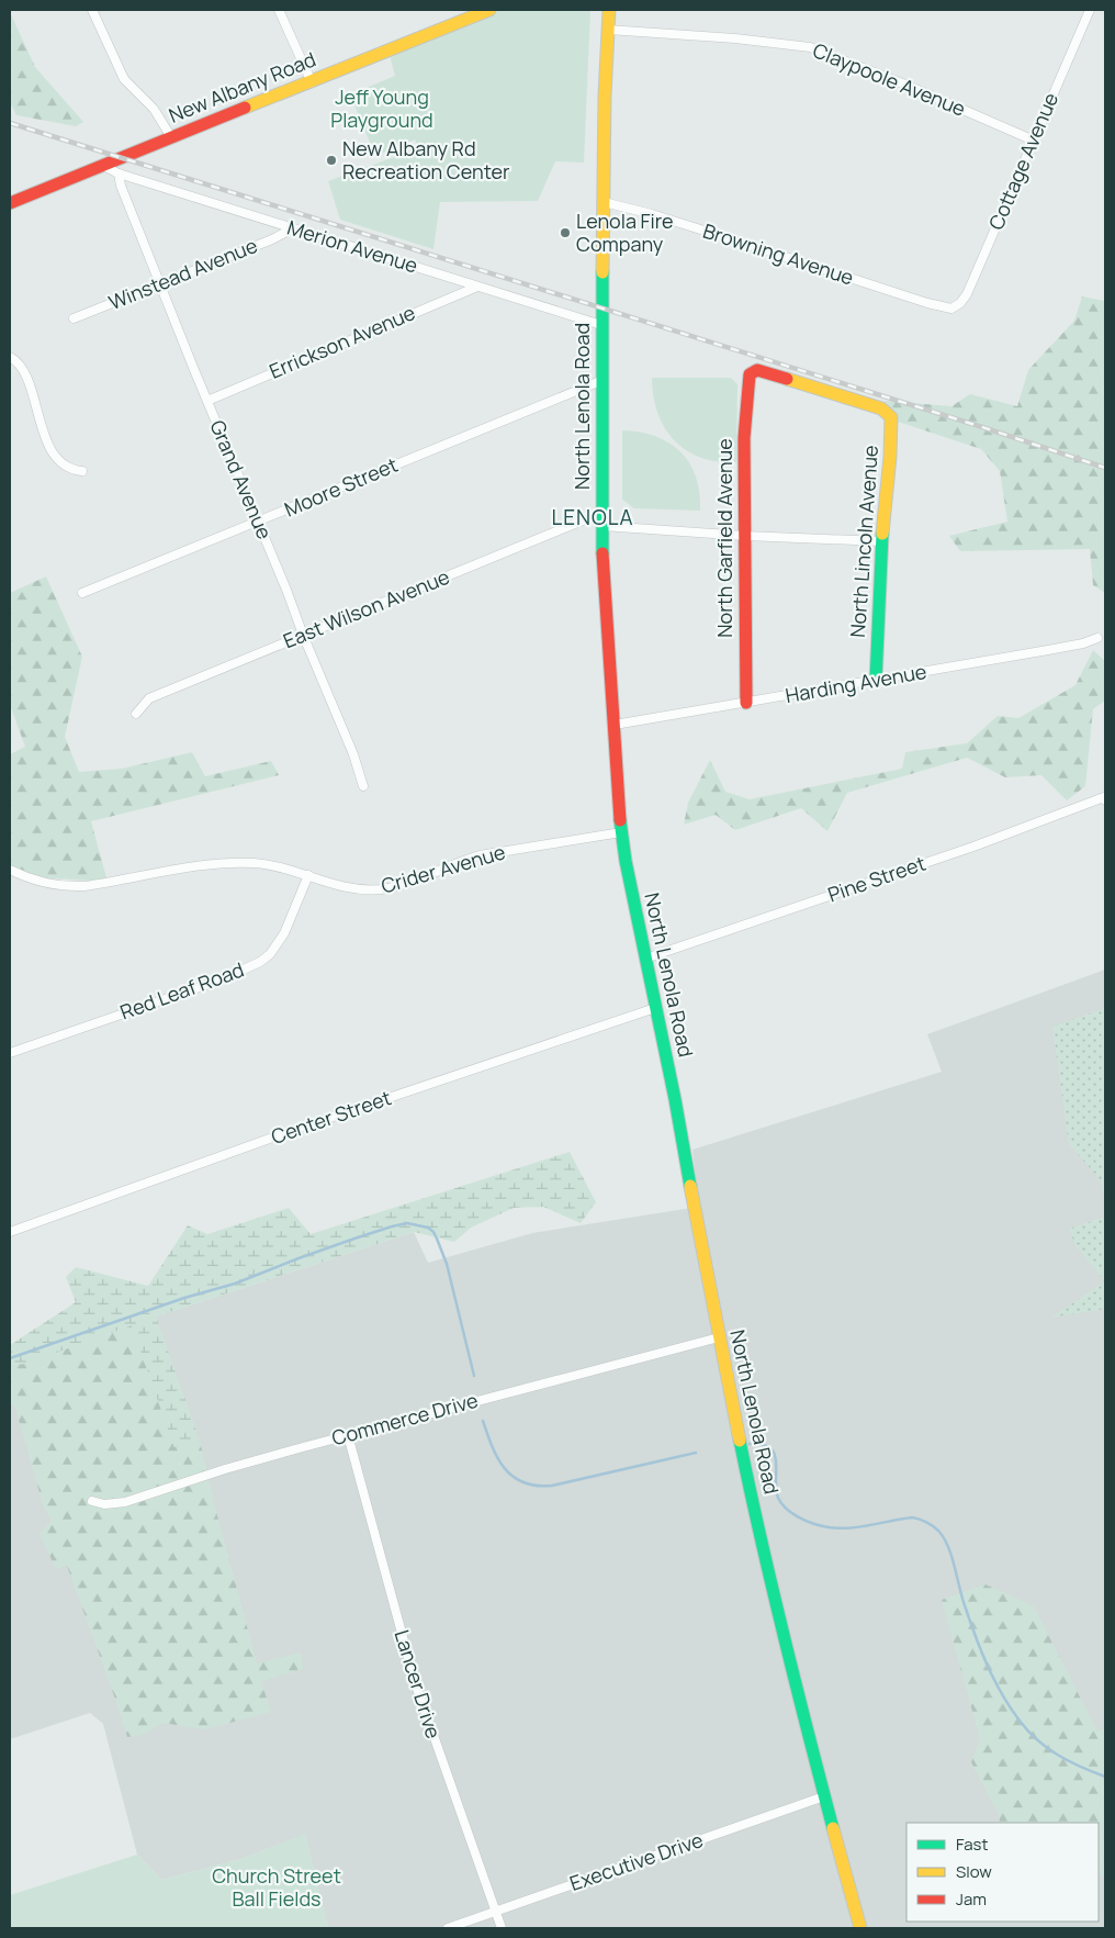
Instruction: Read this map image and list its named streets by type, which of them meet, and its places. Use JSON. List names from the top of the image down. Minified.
{"streets":{"main road":["New Albany Road","North Lenola Road","North Garfield Avenue","North Lincoln Avenue"],"street":["Claypoole Avenue","Cottage Avenue","Merion Avenue","Browning Avenue","Winstead Avenue","Errickson Avenue","Grand Avenue","Moore Street","East Wilson Avenue","Harding Avenue","Crider Avenue","Pine Street","Red Leaf Road","Center Street","Commerce Drive","Lancer Drive","Executive Drive"]},"crossings":[["Claypoole Avenue","Cottage Avenue"],["Claypoole Avenue","North Lenola Road"],["New Albany Road","Merion Avenue"],["Cottage Avenue","Browning Avenue"],["Merion Avenue","Winstead Avenue"],["Merion Avenue","Errickson Avenue"],["Merion Avenue","North Lenola Road"],["Merion Avenue","Grand Avenue"],["Browning Avenue","North Lenola Road"],["Winstead Avenue","Grand Avenue"],["Errickson Avenue","Grand Avenue"],["North Lenola Road","Moore Street"],["North Lenola Road","East Wilson Avenue"],["North Lenola Road","Harding Avenue"],["North Lenola Road","Crider Avenue"],["North Lenola Road","Pine Street"],["North Lenola Road","Center Street"],["North Lenola Road","Commerce Drive"],["North Lenola Road","Executive Drive"],["Grand Avenue","Moore Street"],["Grand Avenue","East Wilson Avenue"],["North Garfield Avenue","North Lincoln Avenue"],["North Garfield Avenue","Harding Avenue"],["North Lincoln Avenue","Harding Avenue"],["Crider Avenue","Red Leaf Road"],["Commerce Drive","Lancer Drive"],["Lancer Drive","Executive Drive"]],"districts":["LENOLA"],"parks":["Jeff Young Playground","Church Street Ball Fields"],"places":["New Albany Rd Recreation Center","Lenola Fire Company"],"legend":["Fast","Slow","Jam"]}
